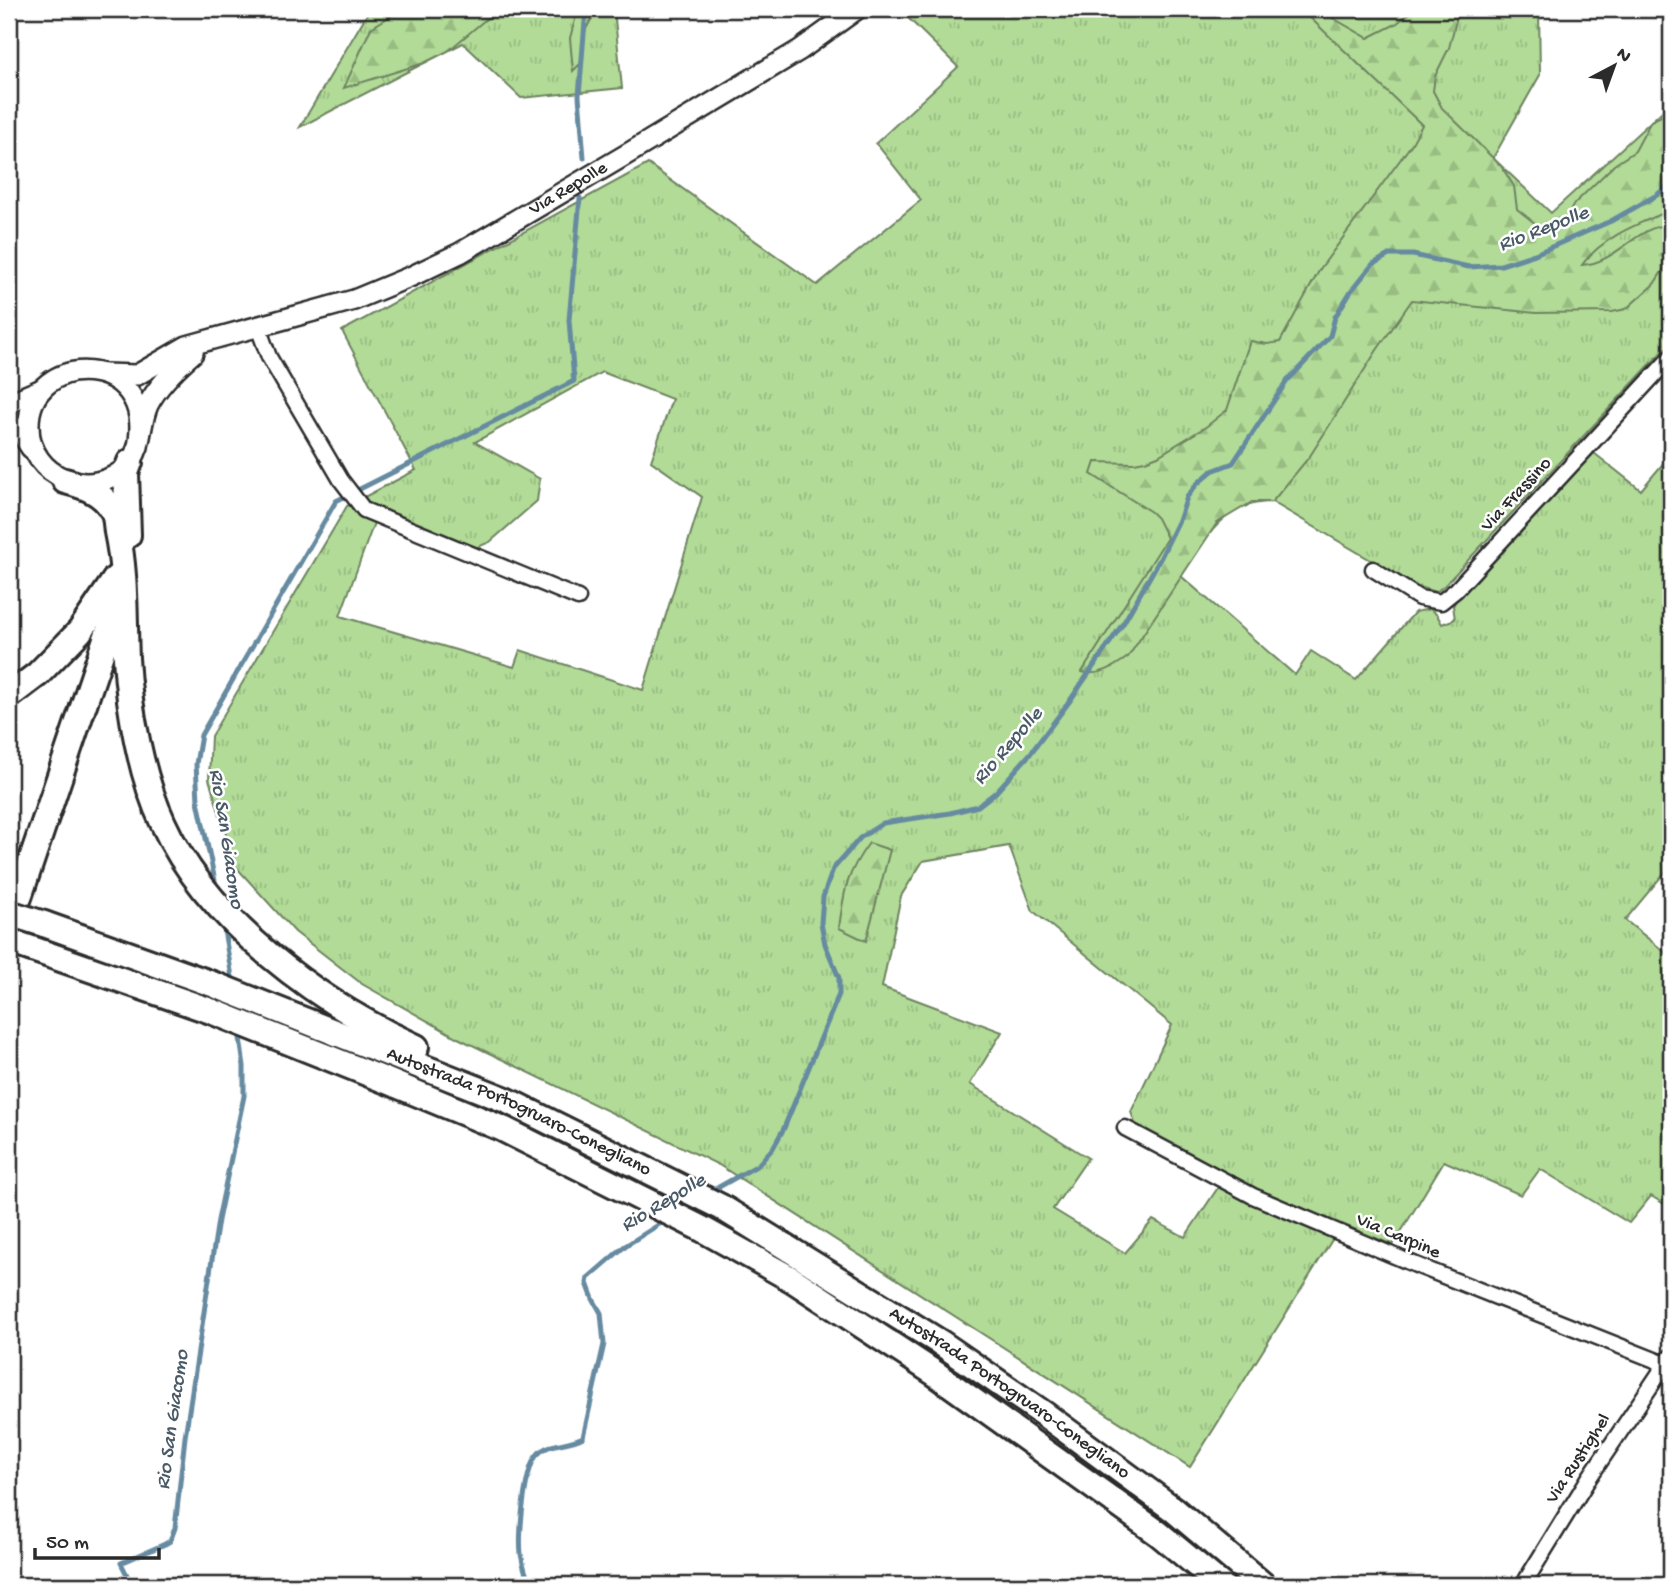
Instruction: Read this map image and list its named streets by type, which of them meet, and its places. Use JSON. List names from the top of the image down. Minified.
{"streets":{"highway":["Autostrada Portogruaro-Conegliano"],"street":["Via Repolle","Via Frassino","Via Carpine","Via Rustighel"]},"crossings":[["Via Carpine","Via Rustighel"]],"water":["Rio Repolle","Rio San Giacomo"],"scale_bar":"50 m","north":"top right"}
